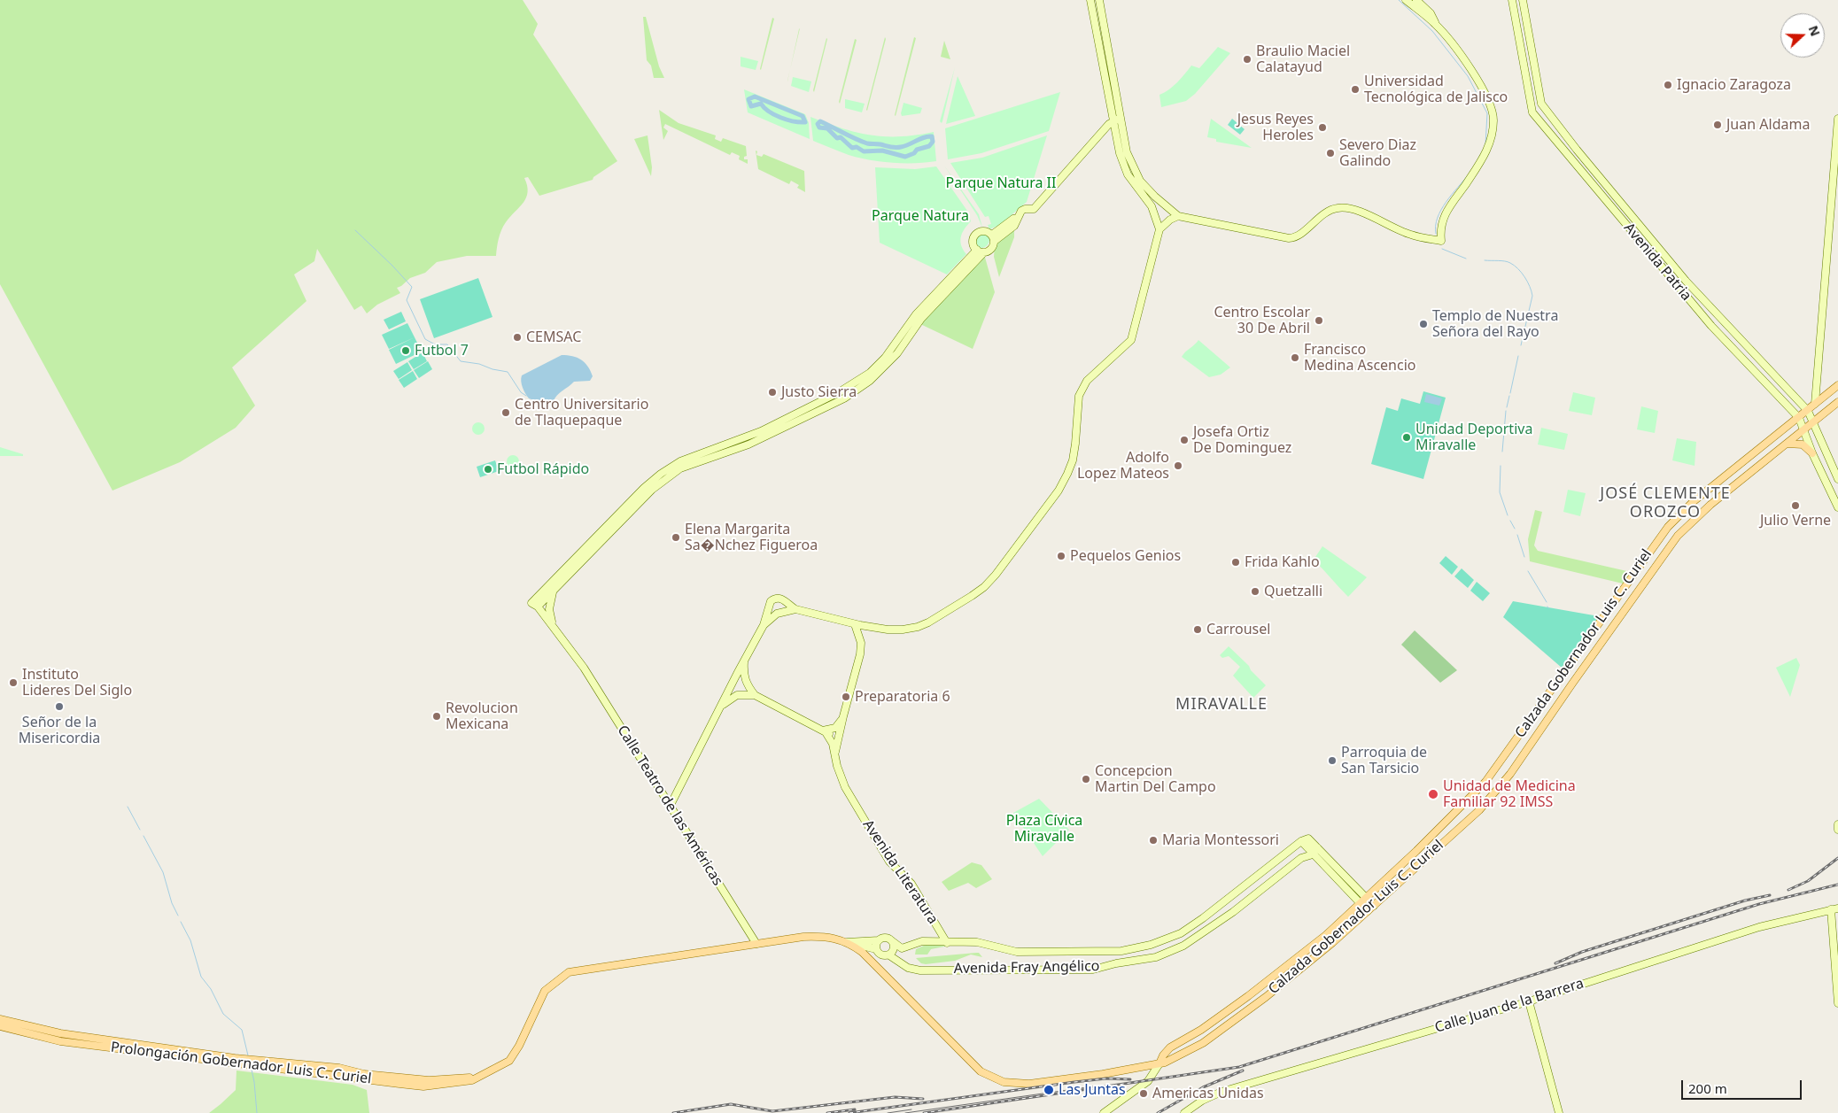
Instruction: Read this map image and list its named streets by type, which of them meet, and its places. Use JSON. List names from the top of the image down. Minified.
{"streets":{"main road":["Calzada Gobernador Luis C. Curiel","Prolongación Gobernador Luis C. Curiel"],"street":["Avenida Patria","Calle Teatro de las Américas","Avenida Literatura","Avenida Fray Angélico","Calle Juan de la Barrera"]},"crossings":[["Avenida Patria","Calzada Gobernador Luis C. Curiel"],["Calzada Gobernador Luis C. Curiel","Prolongación Gobernador Luis C. Curiel"],["Calle Teatro de las Américas","Prolongación Gobernador Luis C. Curiel"],["Avenida Literatura","Avenida Fray Angélico"]],"districts":["JOSÉ CLEMENTE OROZCO","MIRAVALLE"],"parks":["Parque Natura II","Parque Natura","Plaza Cívica Miravalle"],"places":["Braulio Maciel Calatayud","Ignacio Zaragoza","Universidad Tecnológica de Jalisco","Juan Aldama","Jesus Reyes Heroles","Severo Diaz Galindo","Centro Escolar 30 De Abril","Templo de Nuestra Señora del Rayo","CEMSAC","Futbol 7","Francisco Medina Ascencio","Justo Sierra","Centro Universitario de Tlaquepaque","Unidad Deportiva Miravalle","Josefa Ortiz De Dominguez","Adolfo Lopez Mateos","Futbol Rápido","Julio Verne","Elena Margarita Sa�Nchez Figueroa","Pequelos Genios","Frida Kahlo","Quetzalli","Carrousel","Instituto Lideres Del Siglo","Preparatoria 6","Señor de la Misericordia","Revolucion Mexicana","Parroquia de San Tarsicio","Concepcion Martin Del Campo","Unidad de Medicina Familiar 92 IMSS","Maria Montessori","Las Juntas","Americas Unidas"],"scale_bar":"200 m","north":"right"}
